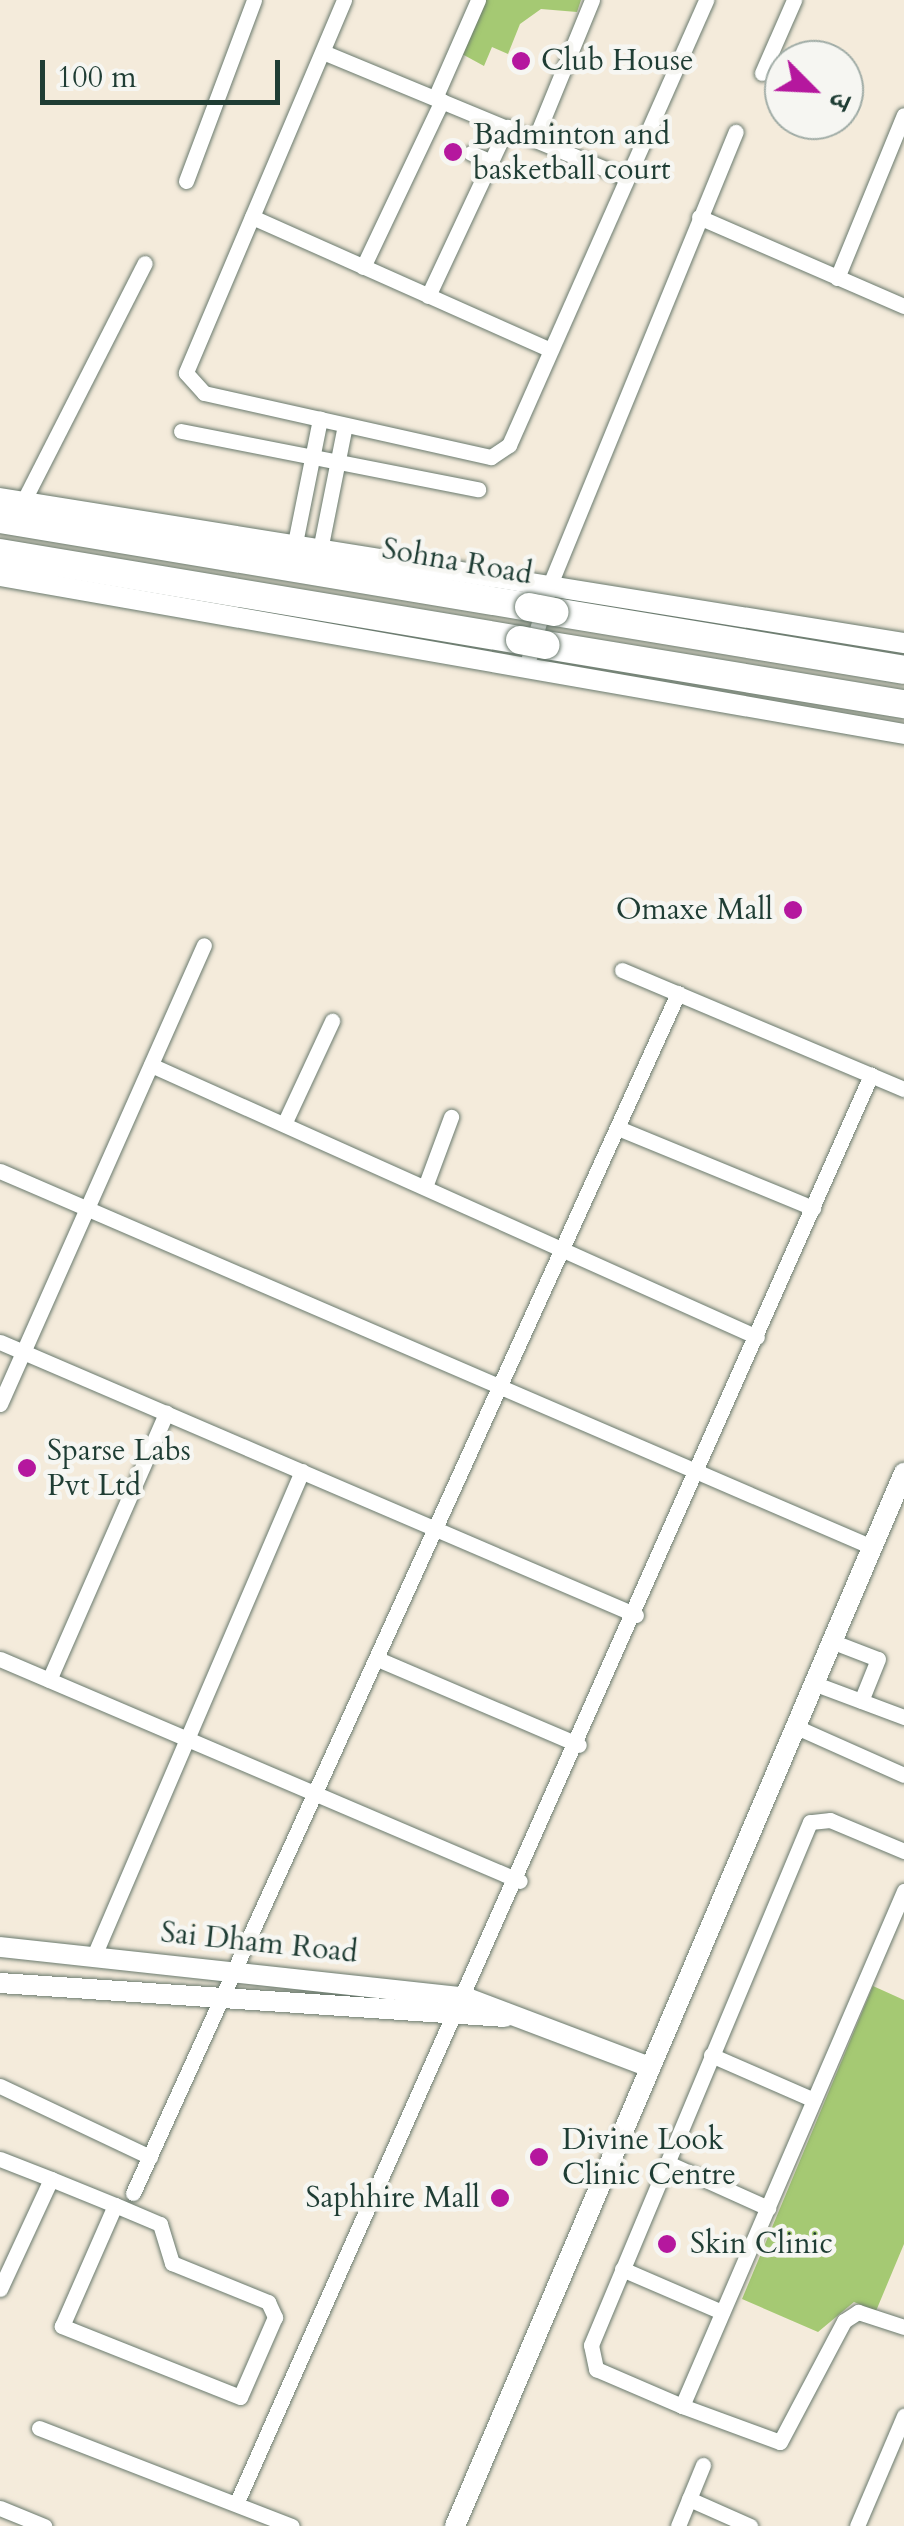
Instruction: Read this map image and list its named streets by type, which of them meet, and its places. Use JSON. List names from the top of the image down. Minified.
{"streets":{"highway":["Sohna Road"],"street":["Sai Dham Road"]},"places":["Club House","Badminton and basketball court","Omaxe Mall","Sparse Labs Pvt Ltd","Divine Look Clinic Centre","Saphhire Mall","Skin Clinic"],"scale_bar":"100 m","north":"bottom right"}
